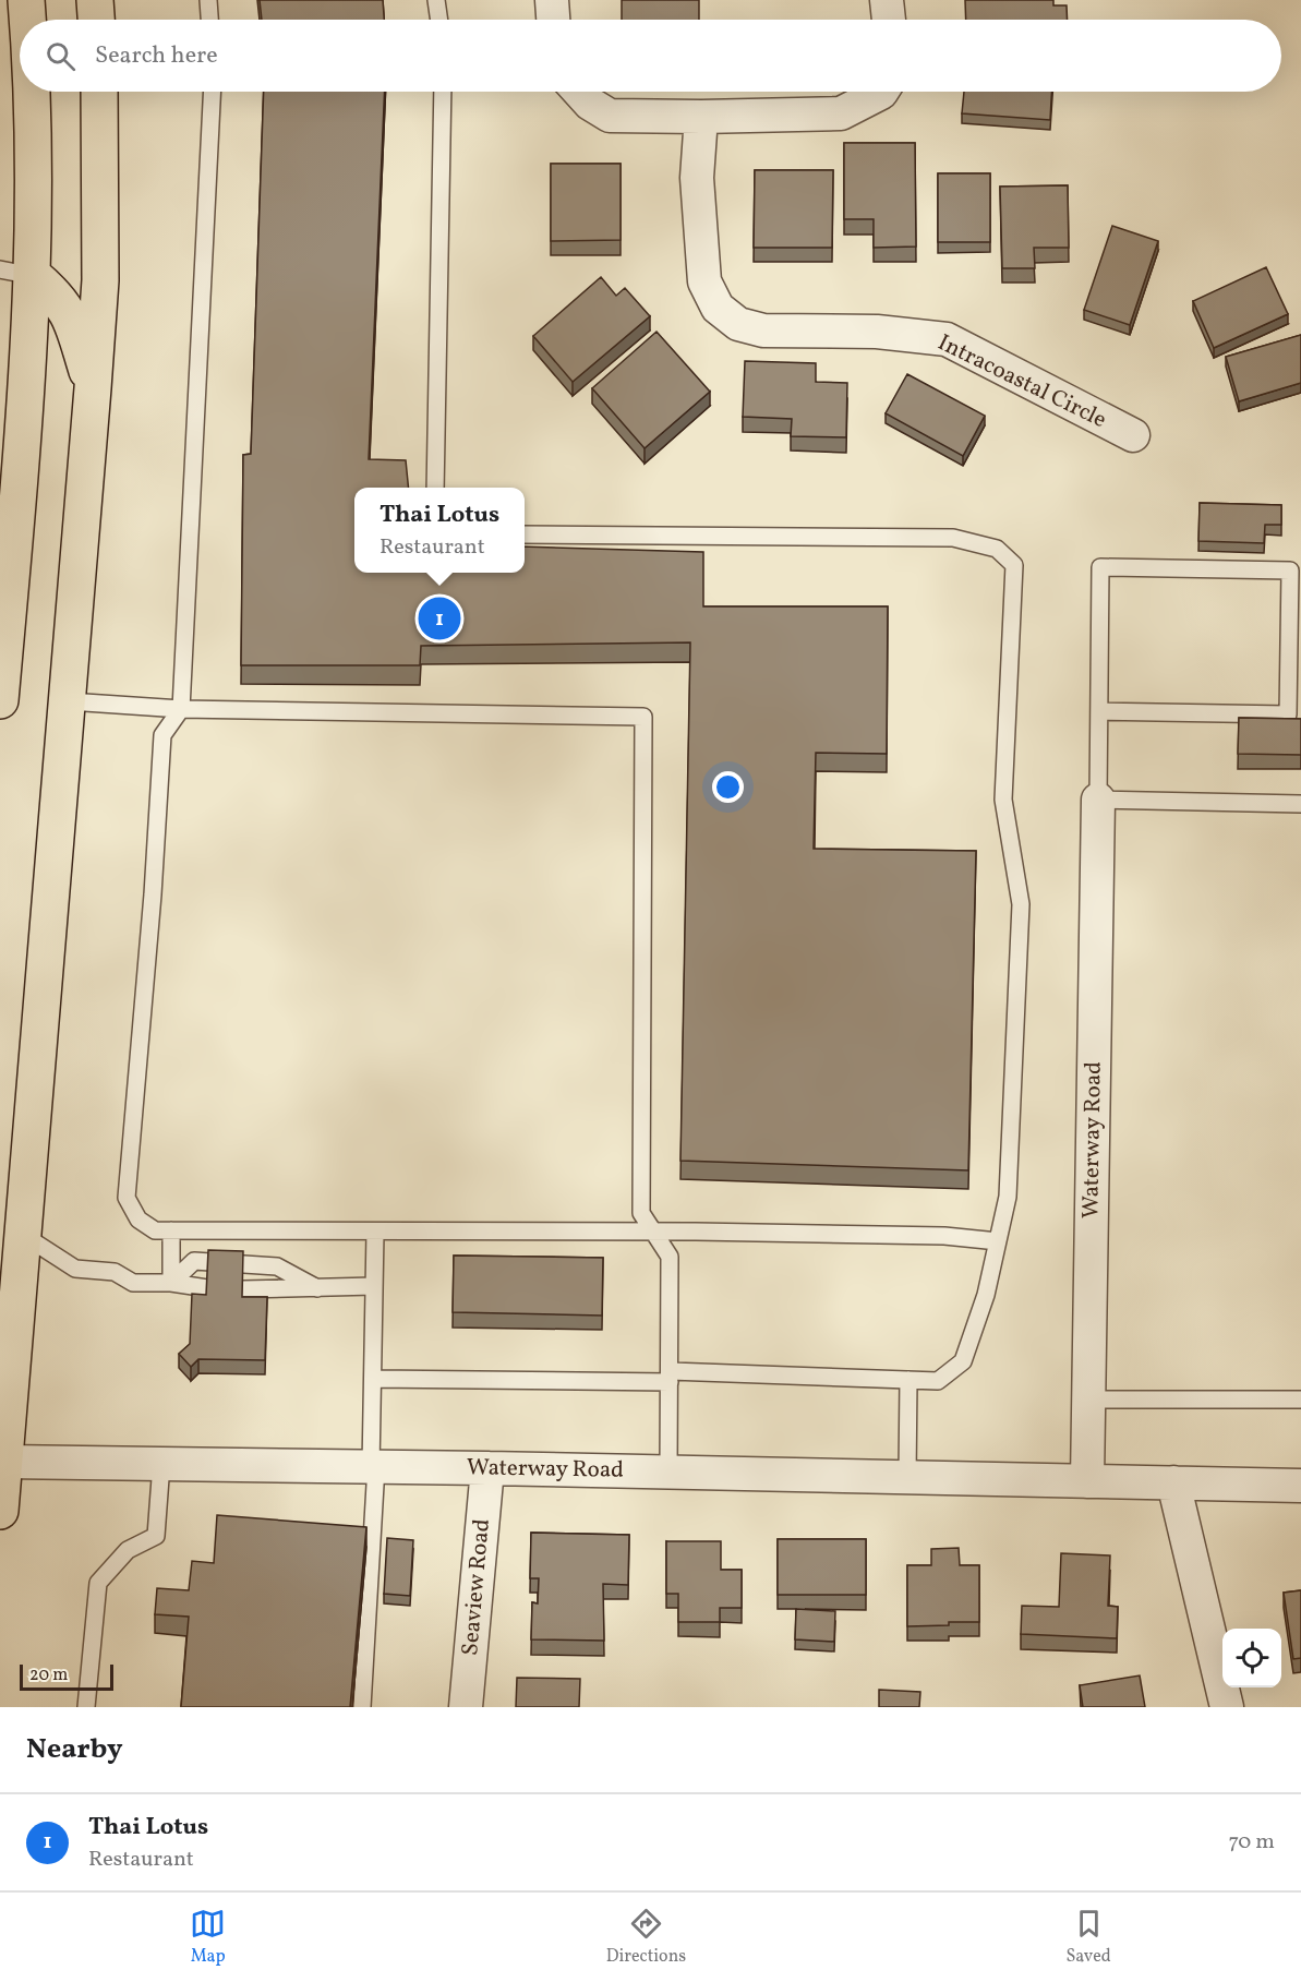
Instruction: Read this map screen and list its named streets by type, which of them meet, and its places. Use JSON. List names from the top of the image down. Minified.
{"streets":{"street":["Intracoastal Circle","Waterway Road","Seaview Road"]},"crossings":[["Waterway Road","Seaview Road"]],"scale_bar":"20 m","page":{"search":"Search here","popup":["Thai Lotus","Restaurant"],"pins":"1","scale":"20 m","heading":"Nearby","list":[{"mark":"1","name":"Thai Lotus","note":"Restaurant","value":"70 m"}],"nav":["Map","Directions","Saved"]}}
